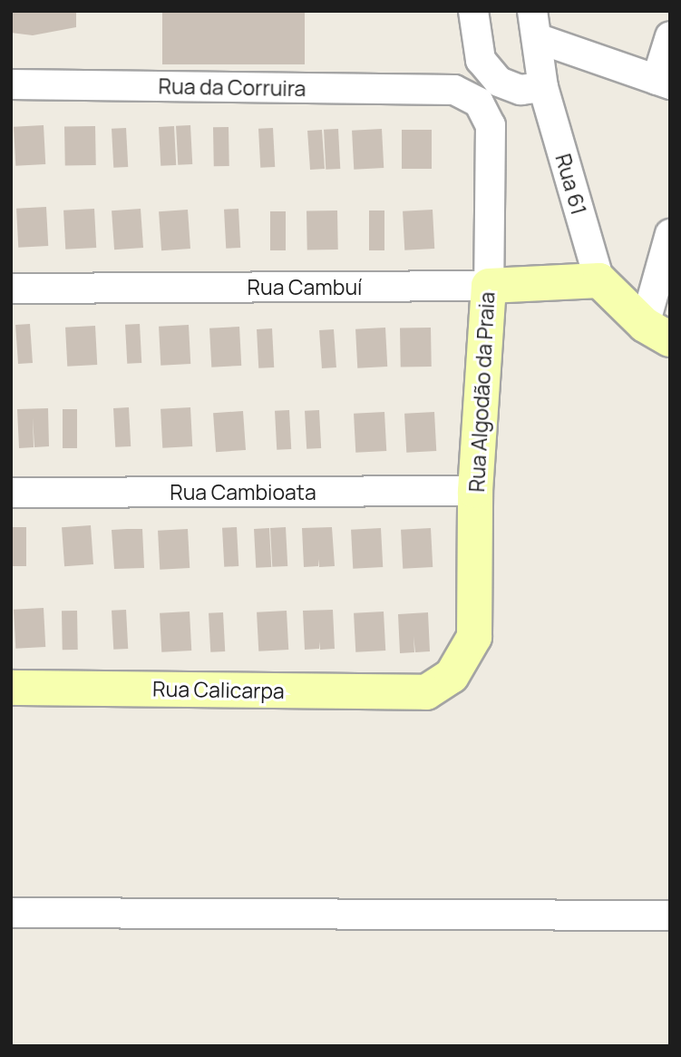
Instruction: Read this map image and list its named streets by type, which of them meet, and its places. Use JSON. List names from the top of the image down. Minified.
{"streets":{"street":["Rua da Corruira","Rua 61","Rua Cambuí","Rua Algodão da Praia","Rua Cambioata","Rua Calicarpa"]},"crossings":[["Rua da Corruira","Rua Algodão da Praia"],["Rua 61","Rua Cambuí"],["Rua Cambuí","Rua Algodão da Praia"],["Rua Algodão da Praia","Rua Cambioata"],["Rua Algodão da Praia","Rua Calicarpa"]]}
